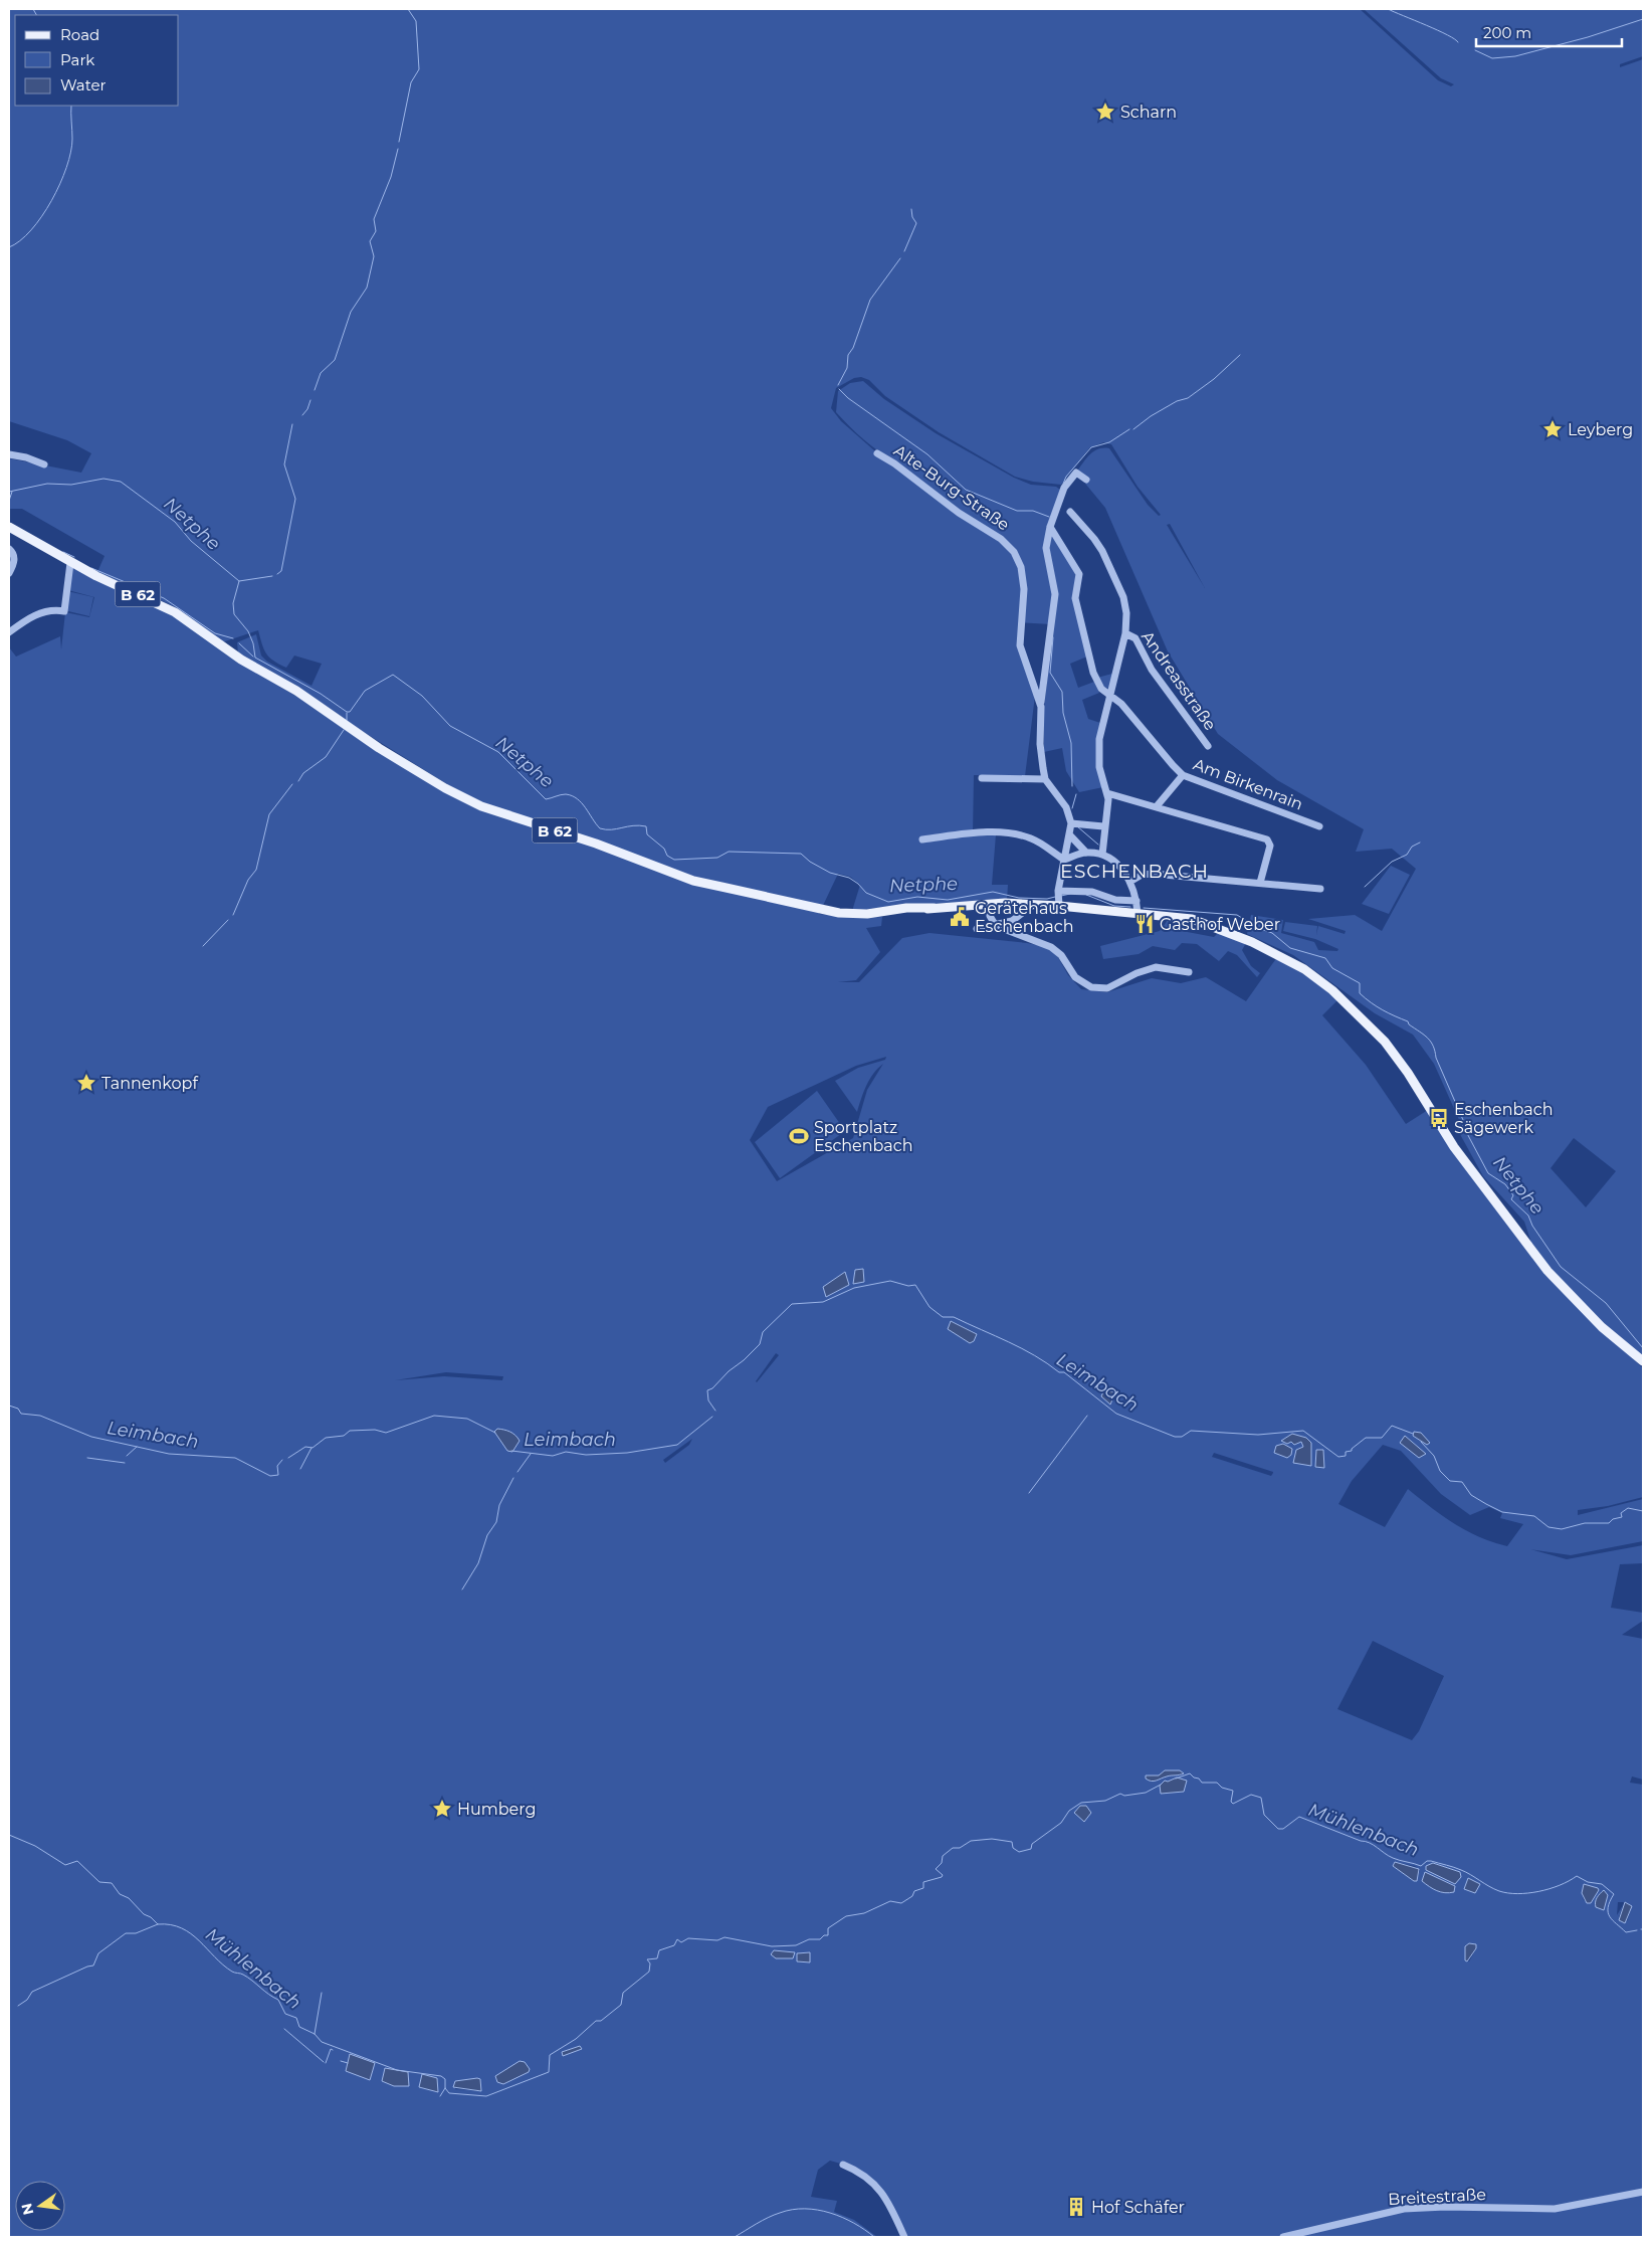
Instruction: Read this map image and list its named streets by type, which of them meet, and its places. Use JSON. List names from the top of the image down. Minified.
{"streets":{"main road":["B 62"],"street":["Alte-Burg-Straße","Andreasstraße","Am Birkenrain","Breitestraße"]},"districts":["ESCHENBACH"],"water":["Netphe","Leimbach","Mühlenbach"],"places":{"place":["Scharn","Leyberg","Tannenkopf","Humberg"],"public building":["Gerätehaus Eschenbach"],"restaurant":["Gasthof Weber"],"bus stop":["Eschenbach Sägewerk"],"sports":["Sportplatz Eschenbach"],"building":["Hof Schäfer"]},"legend":["Road","Park","Water"],"scale_bar":"200 m","north":"left"}
